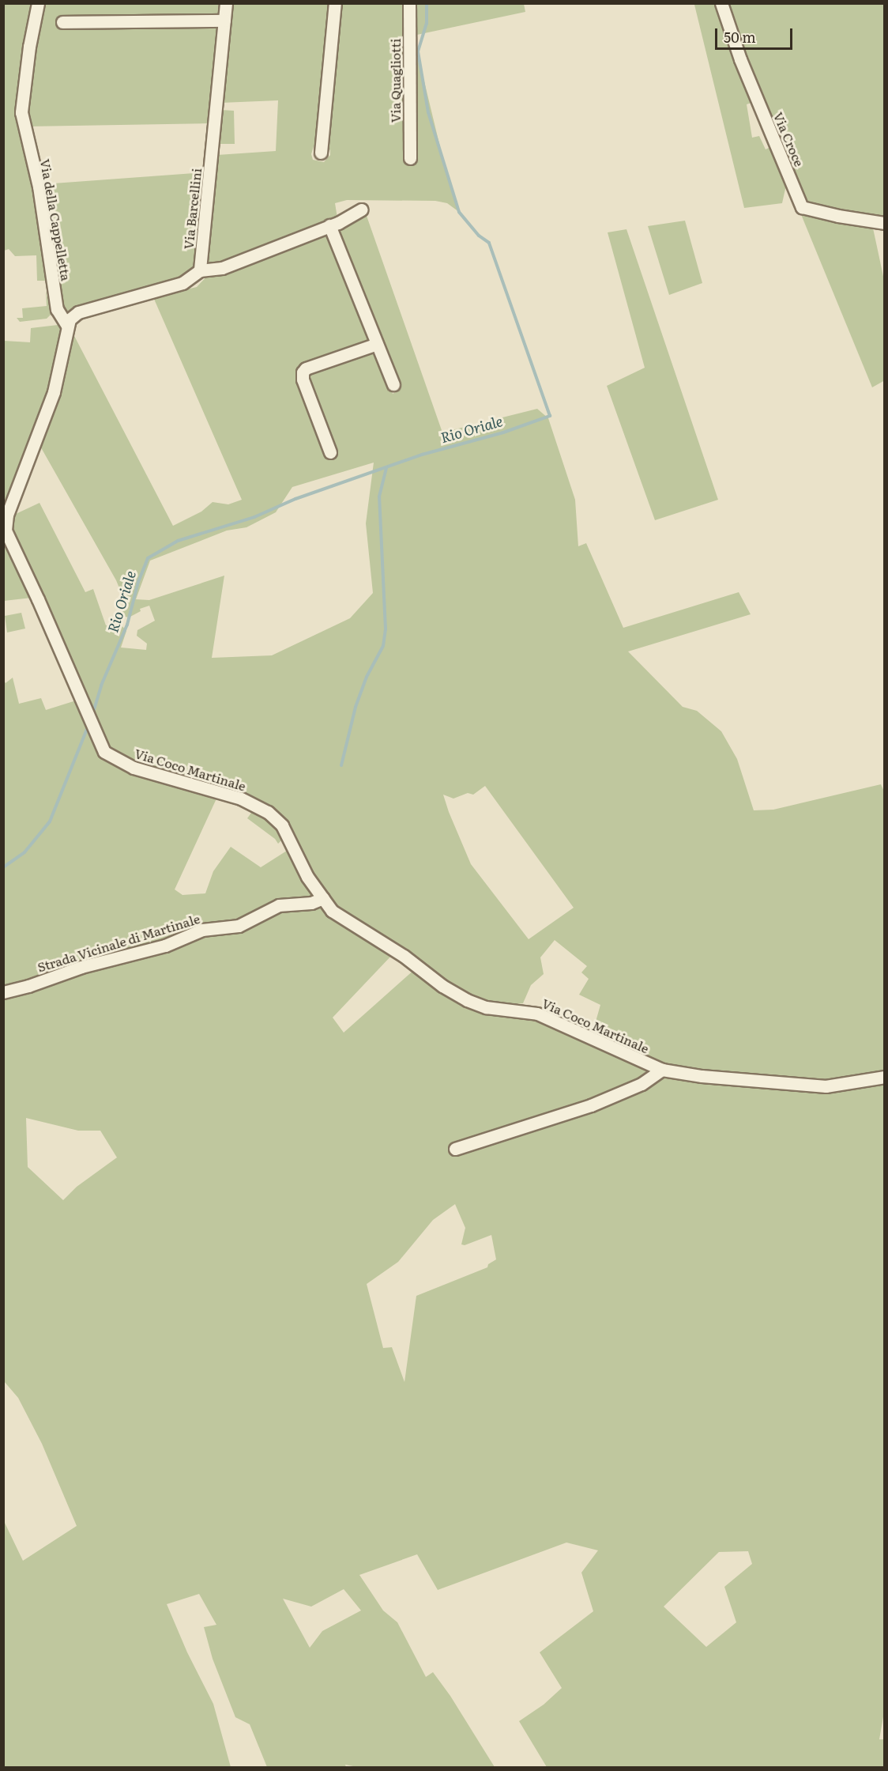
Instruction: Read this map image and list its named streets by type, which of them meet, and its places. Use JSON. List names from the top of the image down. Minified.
{"streets":{"street":["Via Quagliotti","Via Croce","Via Barcellini","Via della Cappelletta","Via Coco Martinale","Strada Vicinale di Martinale"]},"crossings":[["Via della Cappelletta","Via Coco Martinale"],["Via Coco Martinale","Strada Vicinale di Martinale"]],"water":["Rio Oriale"],"scale_bar":"50 m"}
